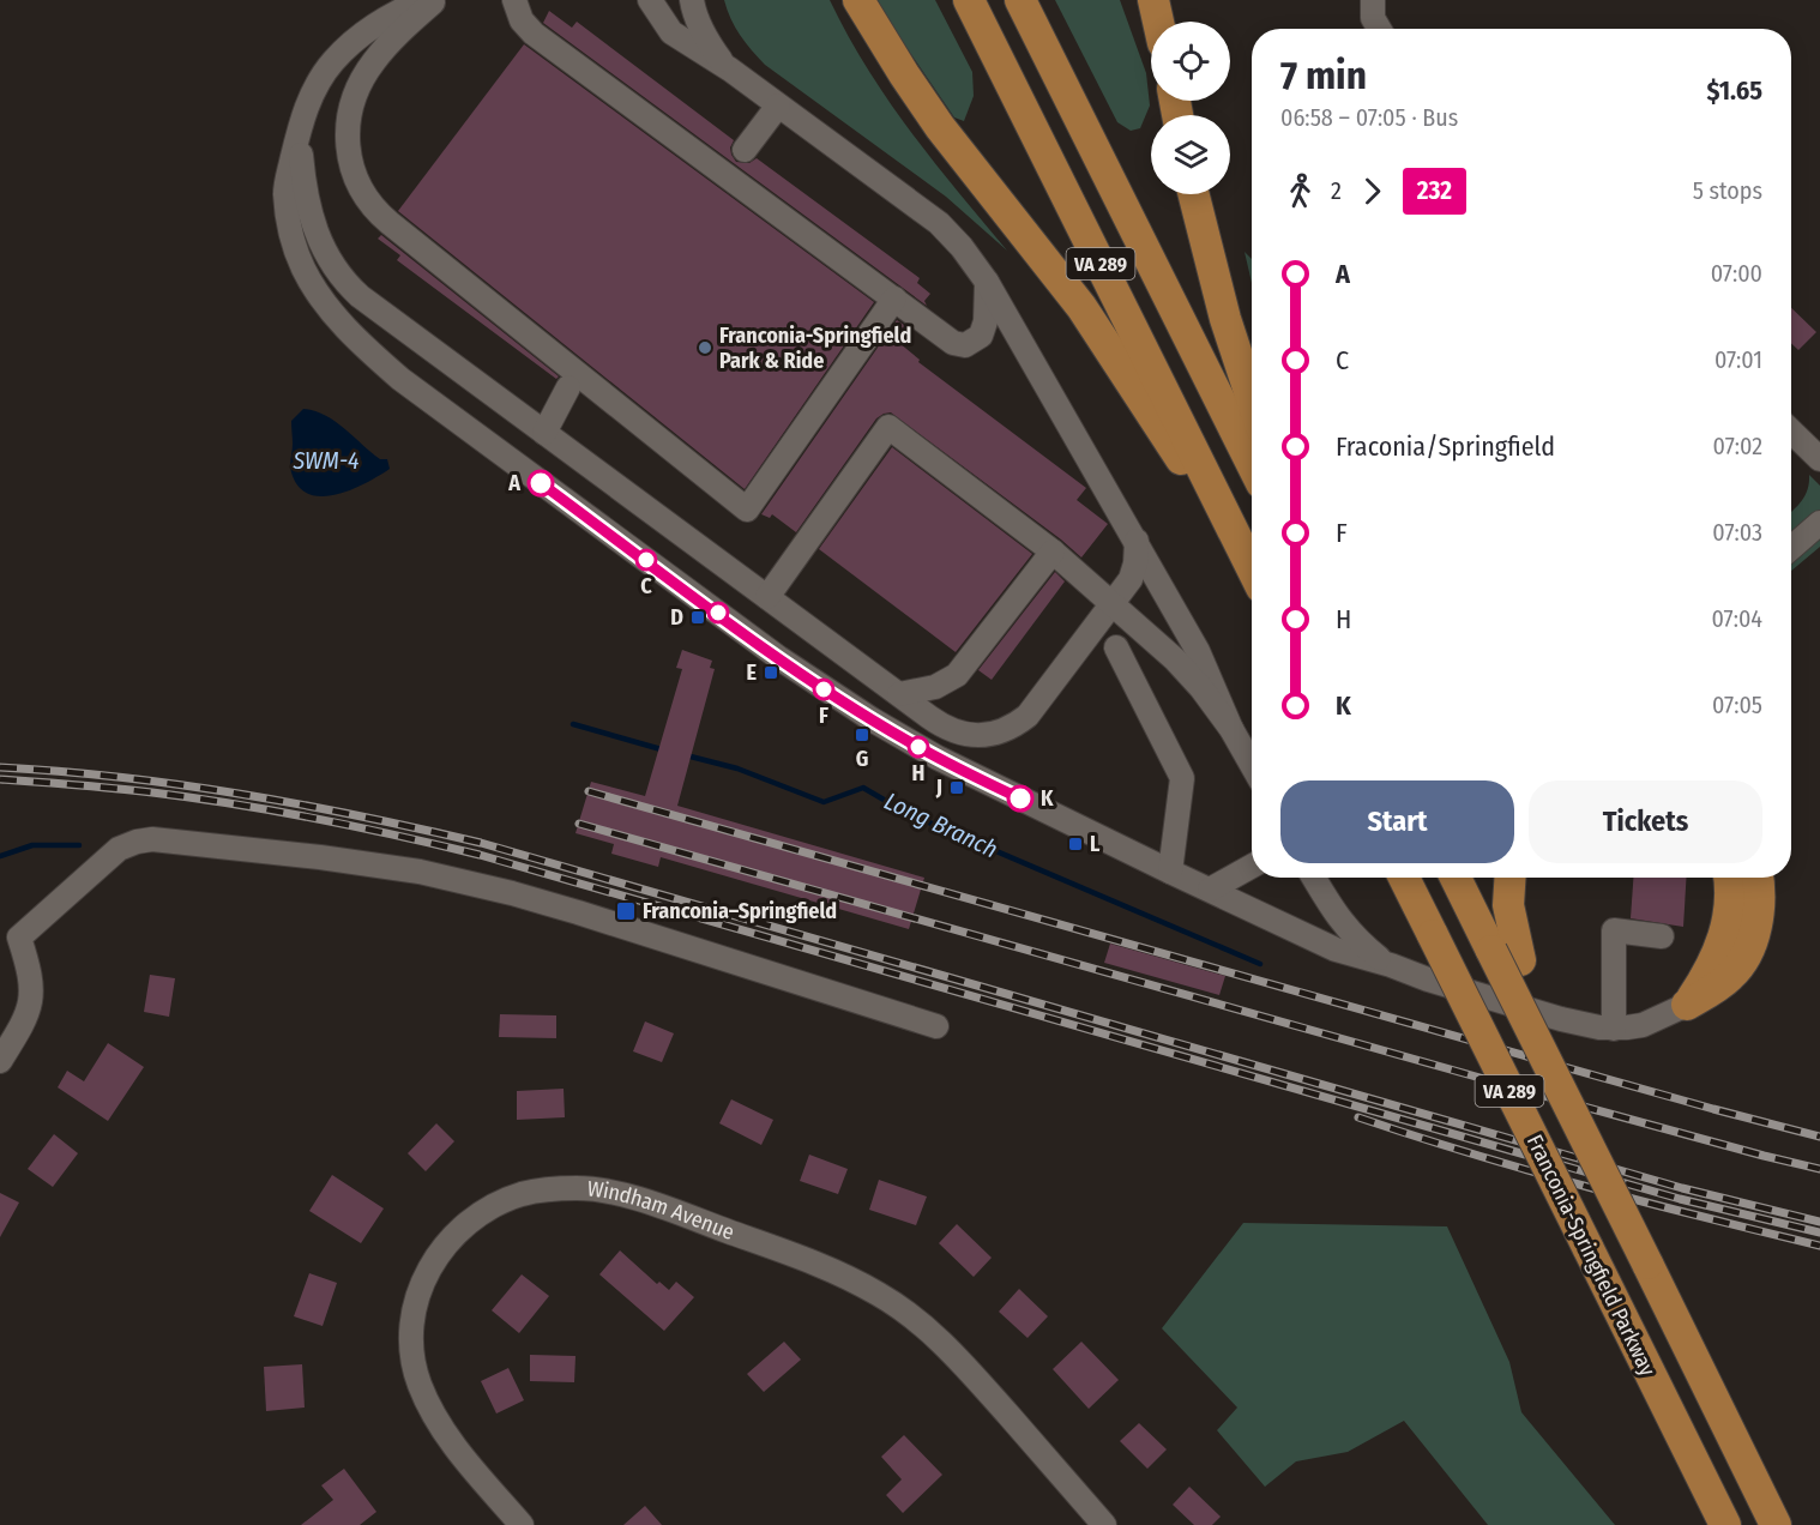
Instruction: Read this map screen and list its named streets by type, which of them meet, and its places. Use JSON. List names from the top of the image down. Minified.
{"streets":{"main road":["VA 289","Franconia-Springfield Parkway"],"street":["Windham Avenue"]},"water":["SWM-4","Long Branch"],"places":{"other":["Franconia-Springfield Park & Ride","A","C","F","H","K"],"transit":["D","E","G","J","L","Franconia–Springfield"]},"lines":["bus line 232"],"page":{"heading":["7 min","06:58 – 07:05 · Bus","$1.65"],"legs":["2","232","5 stops"],"list":[{"name":"A","value":"07:00"},{"name":"C","value":"07:01"},{"name":"Fraconia/Springfield","value":"07:02"},{"name":"F","value":"07:03"},{"name":"H","value":"07:04"},{"name":"K","value":"07:05"}],"buttons":["Start","Tickets"]}}
